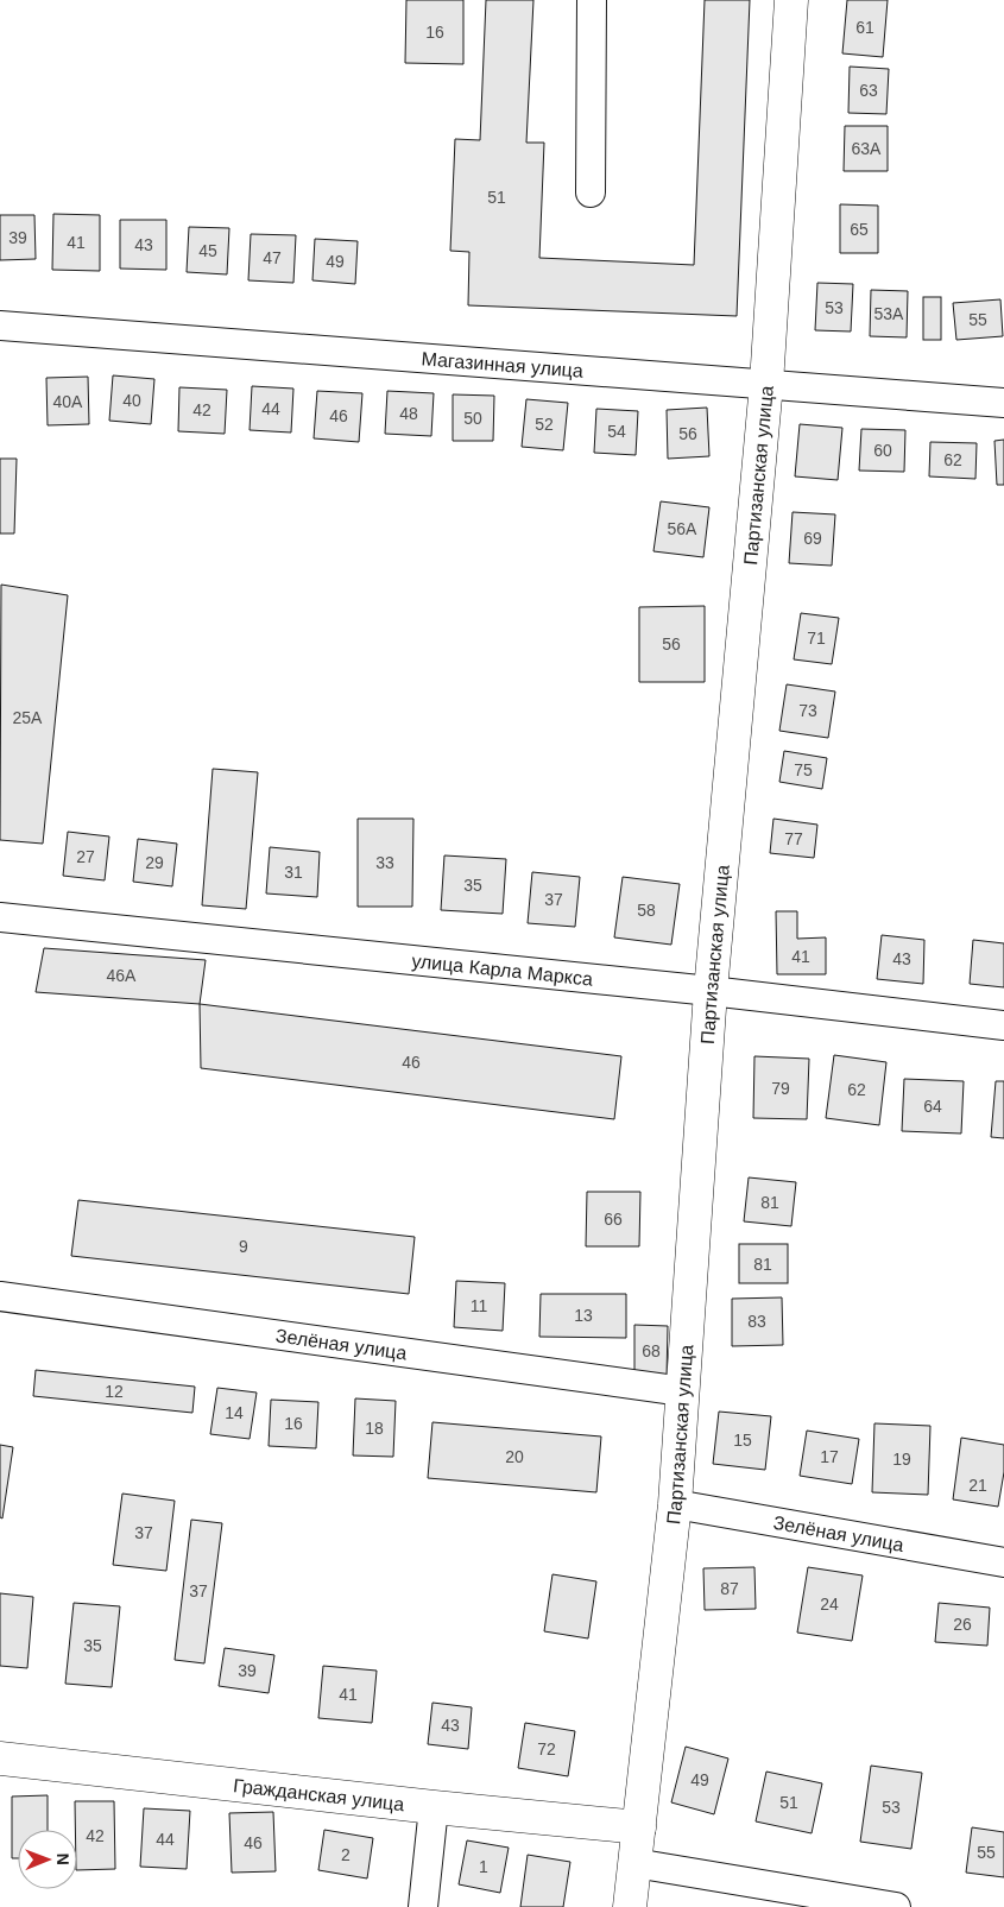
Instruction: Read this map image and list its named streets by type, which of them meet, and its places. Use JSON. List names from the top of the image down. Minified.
{"streets":{"street":["Магазинная улица","Партизанская улица","улица Карла Маркса","Зелёная улица","Гражданская улица"]},"crossings":[["Магазинная улица","Партизанская улица"],["Партизанская улица","улица Карла Маркса"],["Партизанская улица","Зелёная улица"],["Партизанская улица","Гражданская улица"]],"house_numbers":["61","16","63","63А","51","65","39","41","43","45","47","49","53","53А","55","40","40А","44","42","48","46","50","52","54","56","60","62","56А","69","71","56","73","25А","75","77","27","29","33","31","35","37","58","41","43","46А","46","79","62","64","81","66","9","81","11","13","83","68","12","14","16","18","15","20","17","19","21","37","87","37","24","26","35","39","41","43","72","49","51","53","42","44","46","55","2","1"],"north":"right"}
